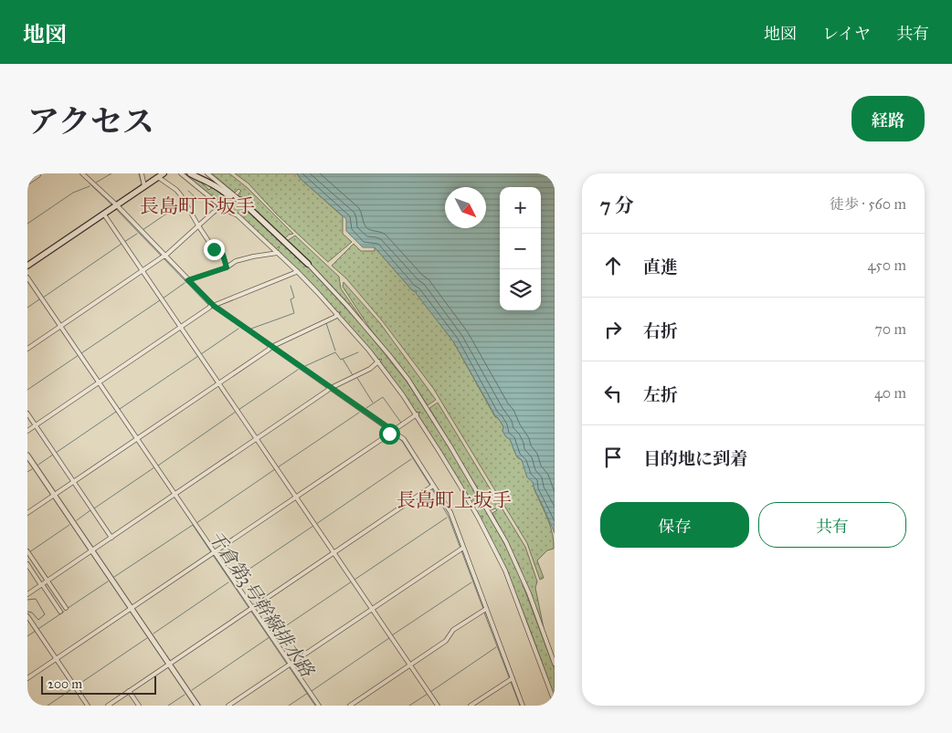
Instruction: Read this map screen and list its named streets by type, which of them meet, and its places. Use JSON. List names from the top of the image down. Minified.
{"districts":["長島町下坂手","長島町上坂手"],"water":["千倉第3号幹線排水路"],"scale_bar":"200 m","north":"bottom right","page":{"header":"地図","nav":["地図","レイヤ","共有"],"title":"アクセス","buttons":["経路",["保存","共有"]],"heading":["7 分","徒歩 · 560 m"],"map_buttons":["+","−"],"list":[["直進","450 m"],["右折","70 m"],["左折","40 m"],"目的地に到着"],"scale":"200 m"}}
